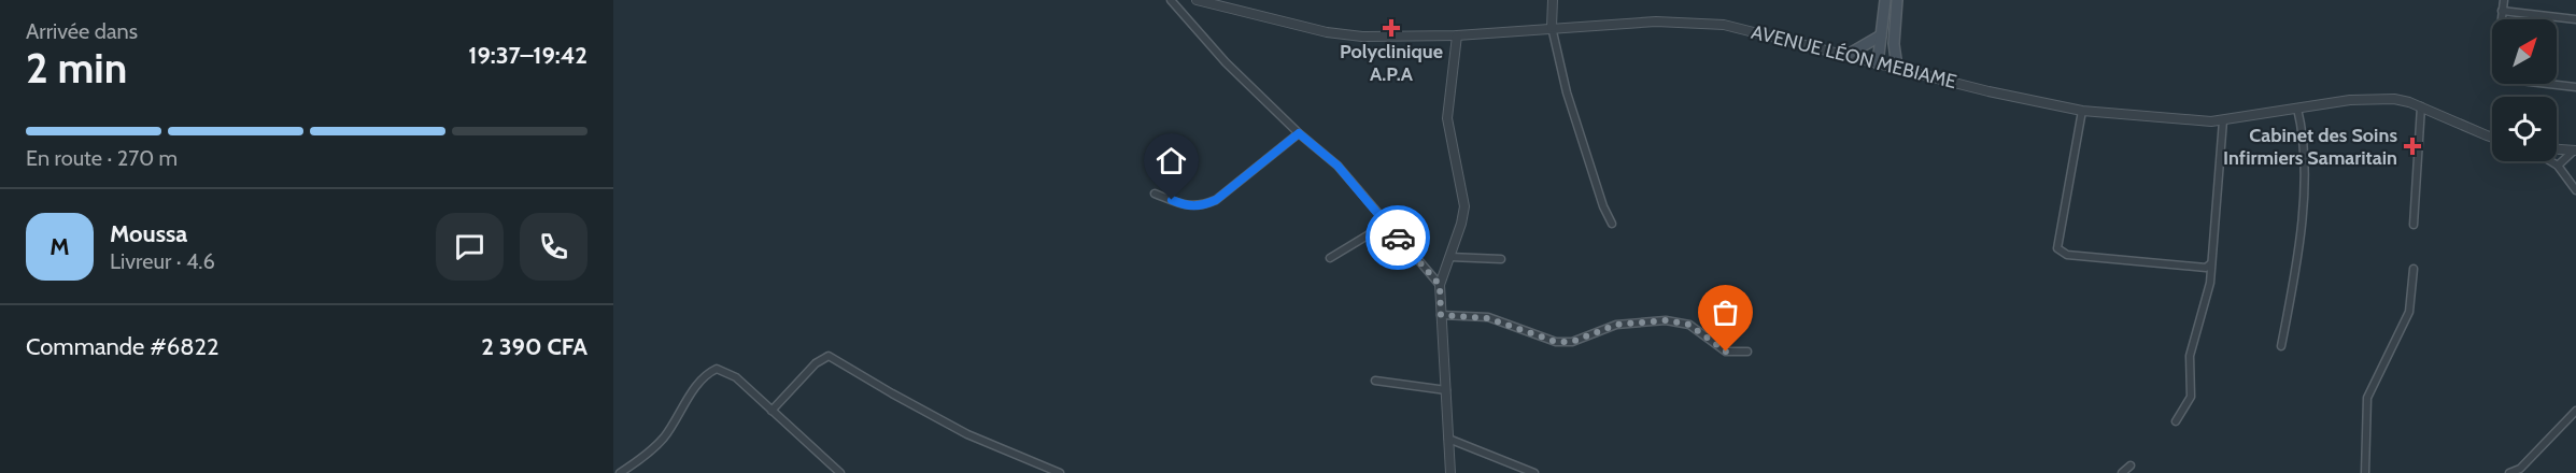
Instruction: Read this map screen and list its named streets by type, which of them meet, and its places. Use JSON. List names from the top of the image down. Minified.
{"streets":{"street":["AVENUE LÉON MEBIAME"]},"places":{"health":["Polyclinique A.P.A","Cabinet des Soins Infirmiers Samaritain"]},"north":"top right","page":{"heading":["2 min","Arrivée dans","19:37–19:42"],"panel":["Moussa","Livreur · 4.6","Commande #6822","2 390 CFA"],"bar":"En route · 270 m","round":"M"}}
